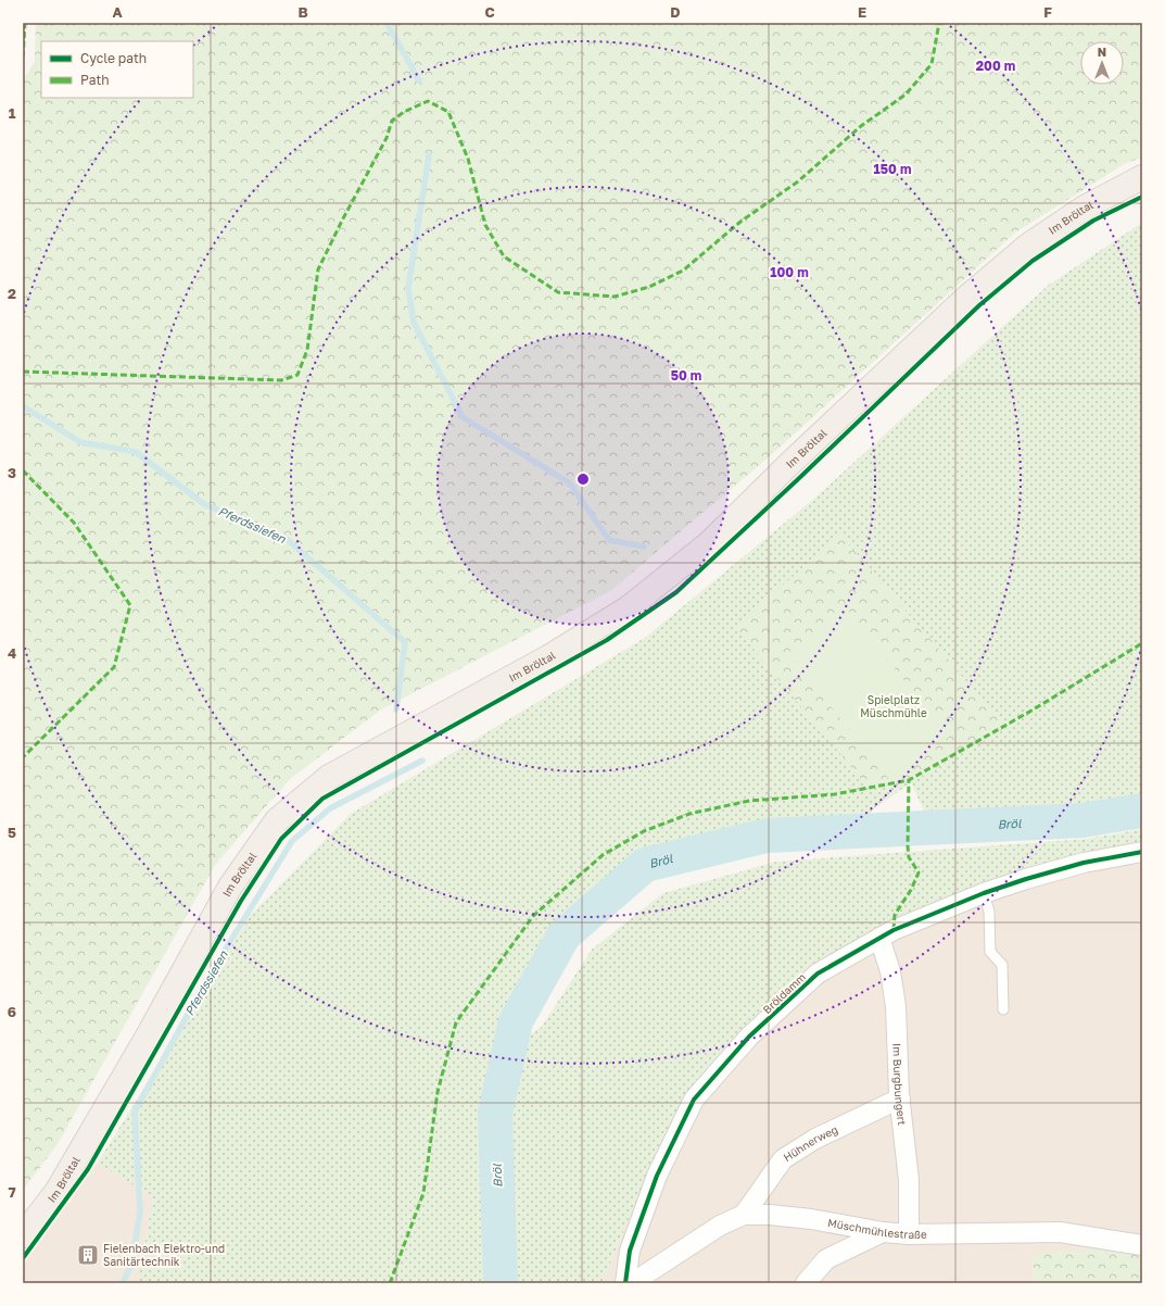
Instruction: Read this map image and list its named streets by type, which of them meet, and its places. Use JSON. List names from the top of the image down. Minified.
{"streets":{"main road":["Im Bröltal"],"street":["Bröldamm","Im Burgbungert","Hühnerweg","Müschmühlestraße"]},"crossings":[["Bröldamm","Im Burgbungert"],["Im Burgbungert","Hühnerweg"],["Im Burgbungert","Müschmühlestraße"],["Hühnerweg","Müschmühlestraße"]],"water":["Pferdssiefen","Bröl"],"parks":["Spielplatz Müschmühle"],"places":{"building":["Fielenbach Elektro-und Sanitärtechnik"]},"legend":["Cycle path","Path"],"north":"top","grid":{"columns":["A","B","C","D","E","F"],"rows":["1","2","3","4","5","6","7"]},"rings":["200 m","150 m","100 m","50 m"]}
